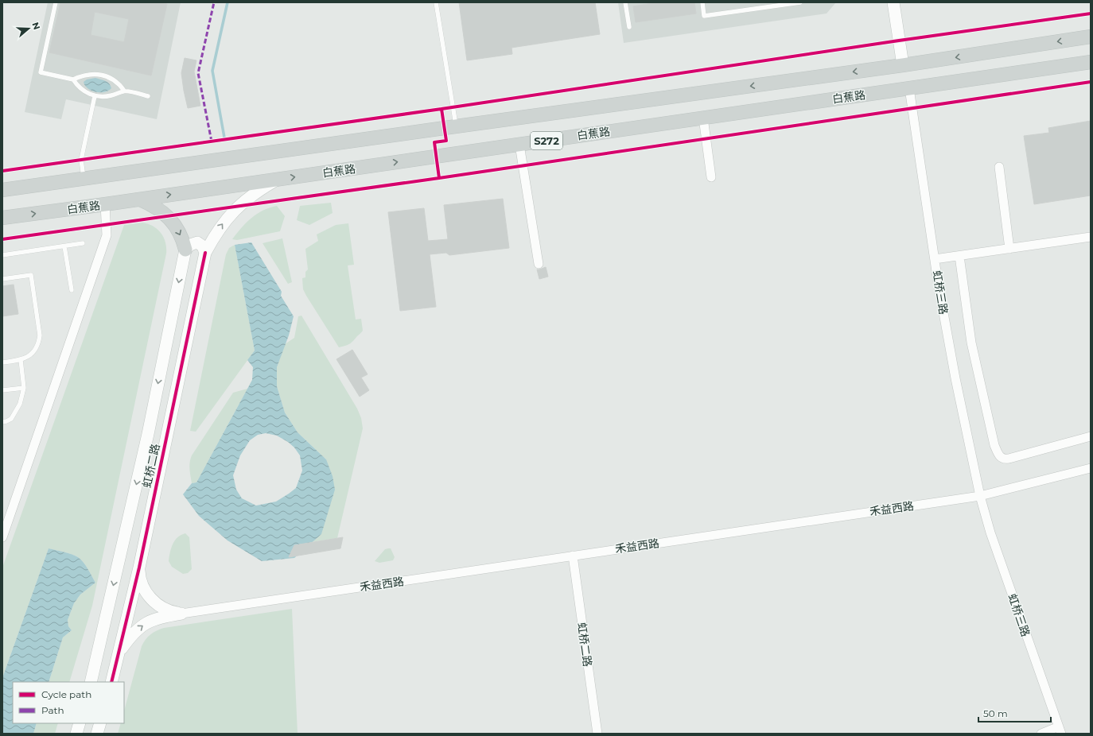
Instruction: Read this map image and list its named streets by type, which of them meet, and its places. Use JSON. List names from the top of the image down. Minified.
{"streets":{"main road":["白蕉路","S272"],"street":["虹桥三路","虹桥二路","禾益西路"]},"crossings":[["白蕉路","虹桥三路"],["白蕉路","虹桥二路"],["虹桥三路","禾益西路"],["虹桥二路","禾益西路"]],"legend":["Cycle path","Path"],"scale_bar":"50 m","north":"right"}
